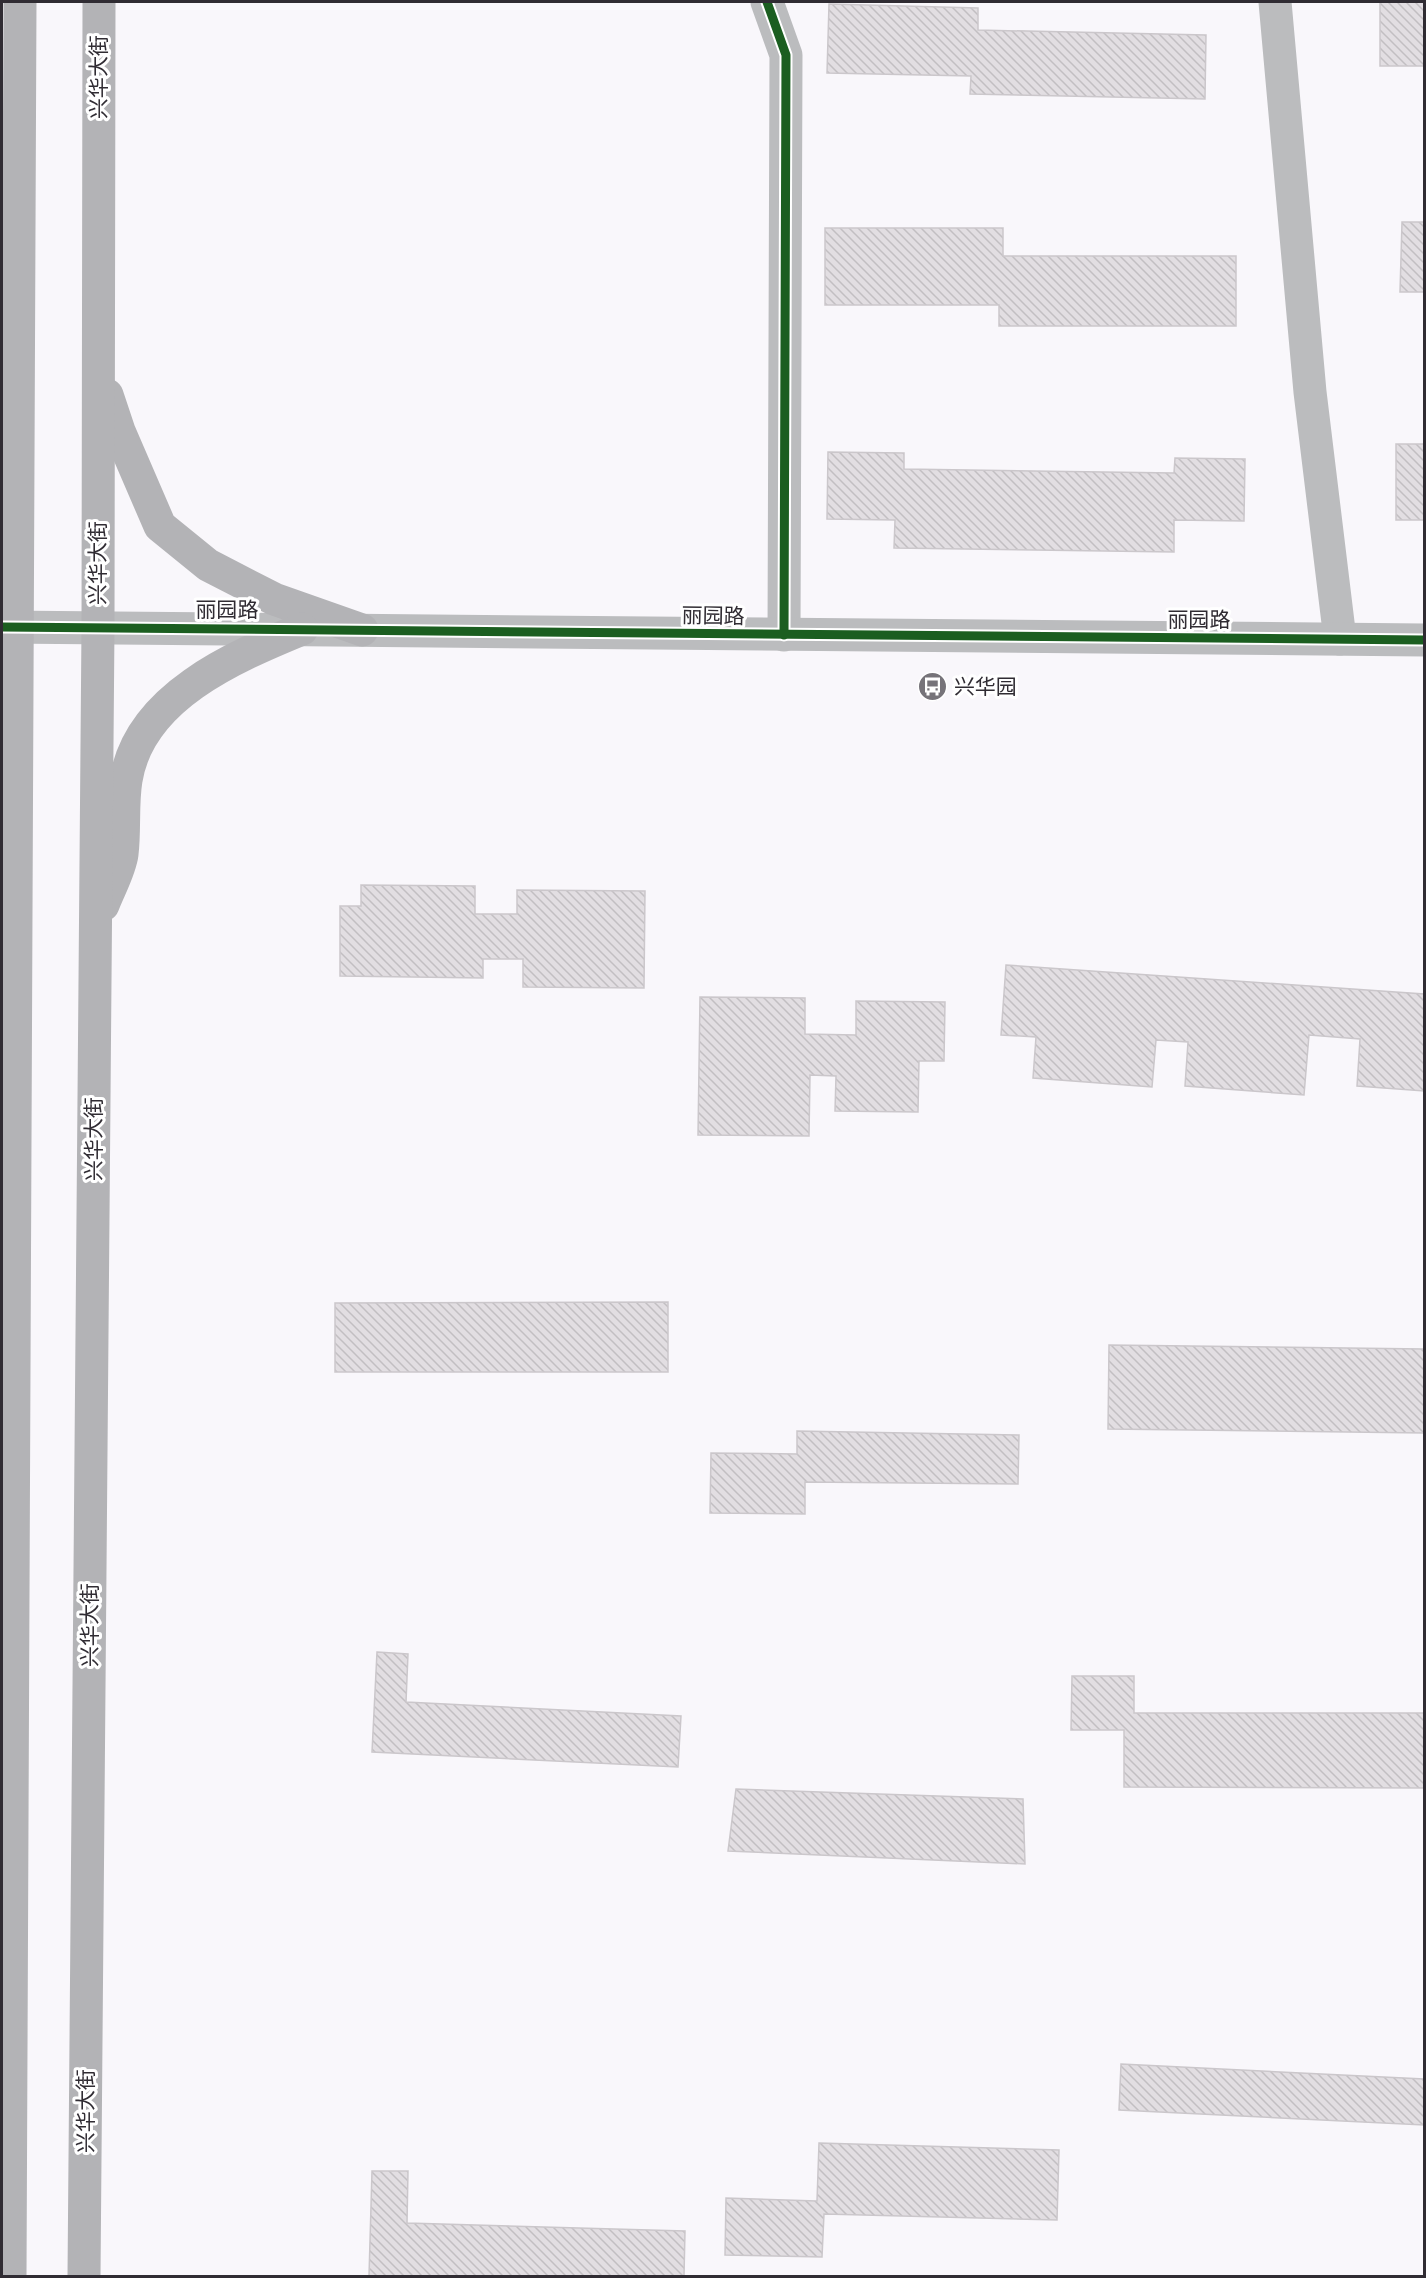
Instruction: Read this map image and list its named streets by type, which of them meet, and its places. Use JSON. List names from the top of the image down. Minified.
{"streets":{"main road":["兴华大街"],"street":["丽园路"]},"crossings":[["兴华大街","丽园路"]],"places":{"bus stop":["兴华园"]}}
